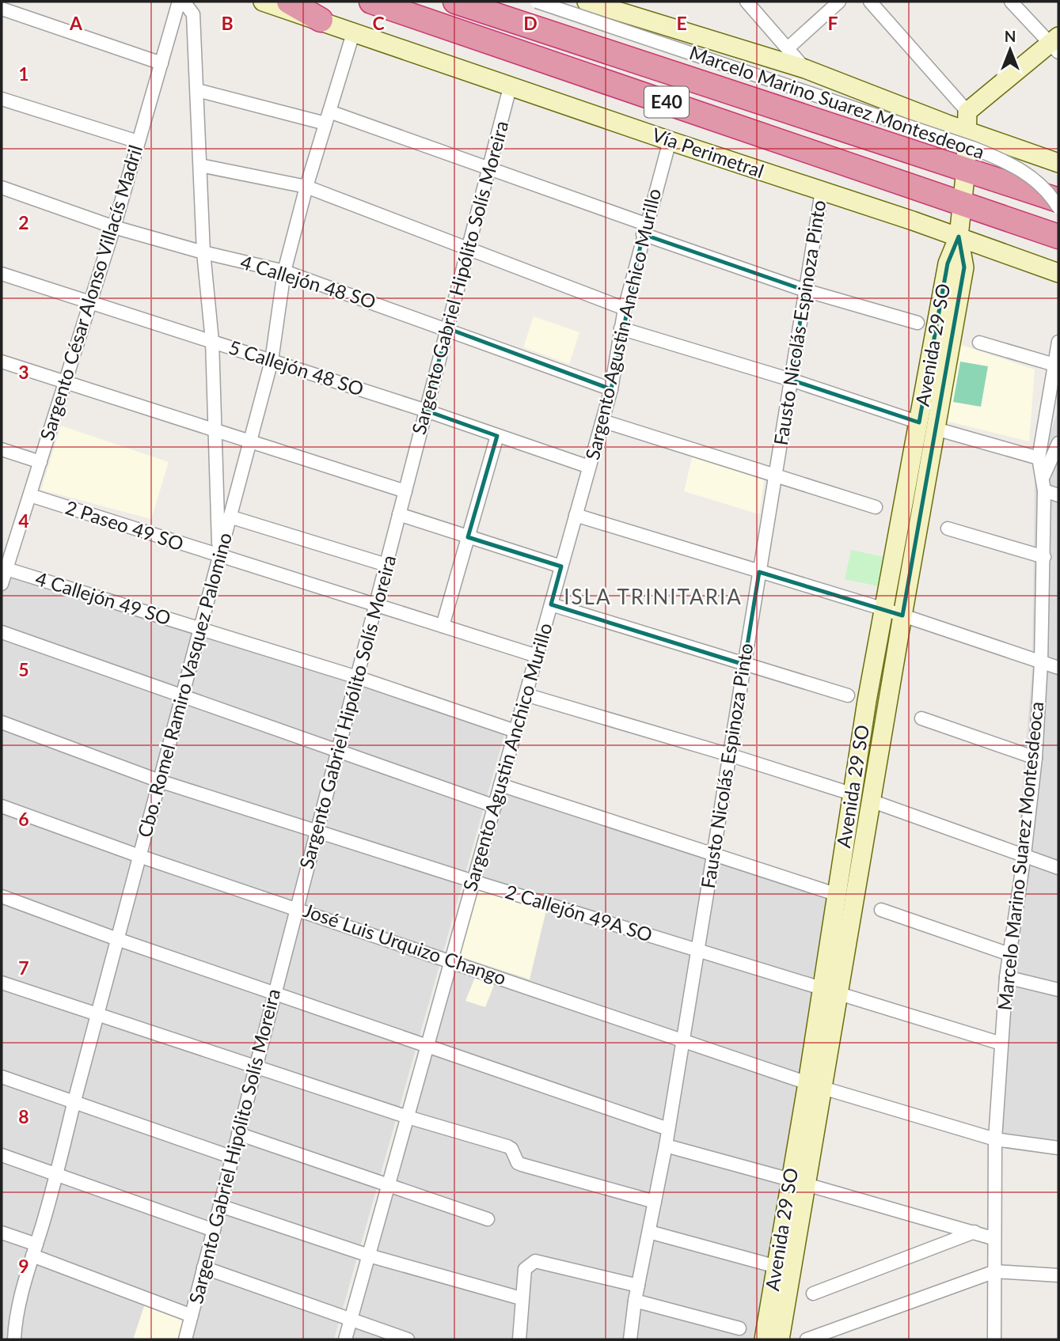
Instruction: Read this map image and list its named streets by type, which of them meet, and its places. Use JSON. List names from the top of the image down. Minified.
{"streets":{"highway":["E40","Vía Perimetral"],"street":["Marcelo Marino Suarez Montesdeoca","Sargento Gabriel Hipólito Solís Moreira","4 Callejón 48 SO","Sargento César Alonso Villacís Madril","Fausto Nicolás Espinoza Pinto","Sargento Agustin Anchico Murillo","Avenida 29 SO","5 Callejón 48 SO","2 Paseo 49 SO","4 Callejón 49 SO","Cbo. Romel Ramiro Vasquez Palomino","2 Callejón 49A SO","José Luis Urquizo Chango"]},"crossings":[["E40","Avenida 29 SO"],["Marcelo Marino Suarez Montesdeoca","2 Callejón 49A SO"],["Marcelo Marino Suarez Montesdeoca","José Luis Urquizo Chango"],["Vía Perimetral","Sargento Gabriel Hipólito Solís Moreira"],["Vía Perimetral","Fausto Nicolás Espinoza Pinto"],["Vía Perimetral","Sargento Agustin Anchico Murillo"],["Vía Perimetral","Avenida 29 SO"],["Vía Perimetral","Cbo. Romel Ramiro Vasquez Palomino"],["Sargento Gabriel Hipólito Solís Moreira","4 Callejón 48 SO"],["Sargento Gabriel Hipólito Solís Moreira","5 Callejón 48 SO"],["Sargento Gabriel Hipólito Solís Moreira","2 Paseo 49 SO"],["Sargento Gabriel Hipólito Solís Moreira","4 Callejón 49 SO"],["Sargento Gabriel Hipólito Solís Moreira","2 Callejón 49A SO"],["Sargento Gabriel Hipólito Solís Moreira","José Luis Urquizo Chango"],["4 Callejón 48 SO","Sargento César Alonso Villacís Madril"],["4 Callejón 48 SO","Sargento Agustin Anchico Murillo"],["4 Callejón 48 SO","Cbo. Romel Ramiro Vasquez Palomino"],["Sargento César Alonso Villacís Madril","5 Callejón 48 SO"],["Sargento César Alonso Villacís Madril","2 Paseo 49 SO"],["Sargento César Alonso Villacís Madril","4 Callejón 49 SO"],["Fausto Nicolás Espinoza Pinto","2 Callejón 49A SO"],["Fausto Nicolás Espinoza Pinto","José Luis Urquizo Chango"],["Sargento Agustin Anchico Murillo","5 Callejón 48 SO"],["Sargento Agustin Anchico Murillo","2 Paseo 49 SO"],["Sargento Agustin Anchico Murillo","4 Callejón 49 SO"],["Sargento Agustin Anchico Murillo","2 Callejón 49A SO"],["Sargento Agustin Anchico Murillo","José Luis Urquizo Chango"],["Avenida 29 SO","2 Callejón 49A SO"],["Avenida 29 SO","José Luis Urquizo Chango"],["5 Callejón 48 SO","Cbo. Romel Ramiro Vasquez Palomino"],["2 Paseo 49 SO","Cbo. Romel Ramiro Vasquez Palomino"],["4 Callejón 49 SO","Cbo. Romel Ramiro Vasquez Palomino"],["Cbo. Romel Ramiro Vasquez Palomino","2 Callejón 49A SO"],["Cbo. Romel Ramiro Vasquez Palomino","José Luis Urquizo Chango"]],"districts":["ISLA TRINITARIA"],"north":"top","grid":{"columns":["A","B","C","D","E","F"],"rows":["1","2","3","4","5","6","7","8","9"]}}
